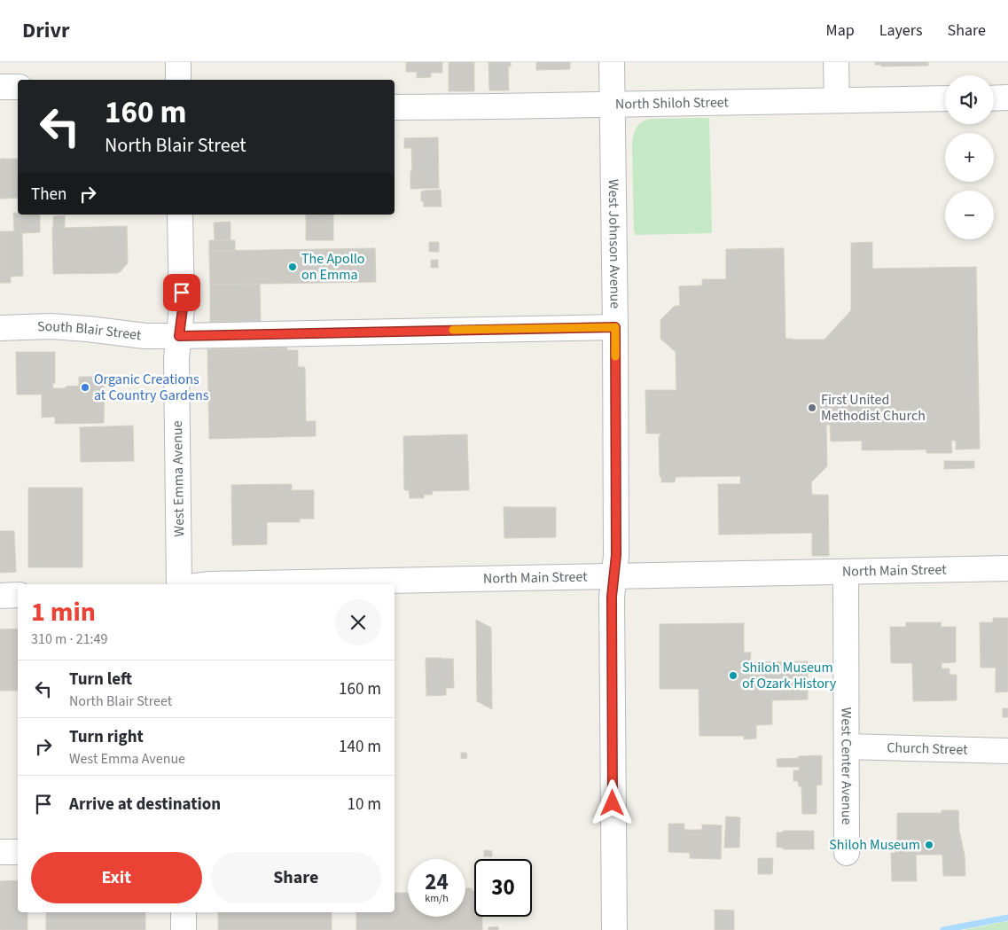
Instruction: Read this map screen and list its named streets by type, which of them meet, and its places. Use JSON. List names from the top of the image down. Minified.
{"streets":{"street":["North Shiloh Street","West Johnson Avenue","South Blair Street","West Emma Avenue","North Main Street","Church Street","West Center Avenue"]},"crossings":[["North Shiloh Street","West Johnson Avenue"],["West Johnson Avenue","South Blair Street"],["West Johnson Avenue","North Main Street"],["South Blair Street","West Emma Avenue"],["North Main Street","West Center Avenue"],["Church Street","West Center Avenue"]],"places":["The Apollo on Emma","Organic Creations at Country Gardens","First United Methodist Church","Shiloh Museum of Ozark History","Shiloh Museum"],"page":{"header":"Drivr","nav":["Map","Layers","Share"],"map_buttons":["+","−"],"turn":["160 m","North Blair Street"],"then":"Then","heading":["1 min","310 m · 21:49"],"list":[{"name":"Turn left","note":"North Blair Street","value":"160 m"},{"name":"Turn right","note":"West Emma Avenue","value":"140 m"},{"name":"Arrive at destination","value":"10 m"}],"buttons":["Exit","Share"],"speed":"24 km/h","limit":"30"}}
